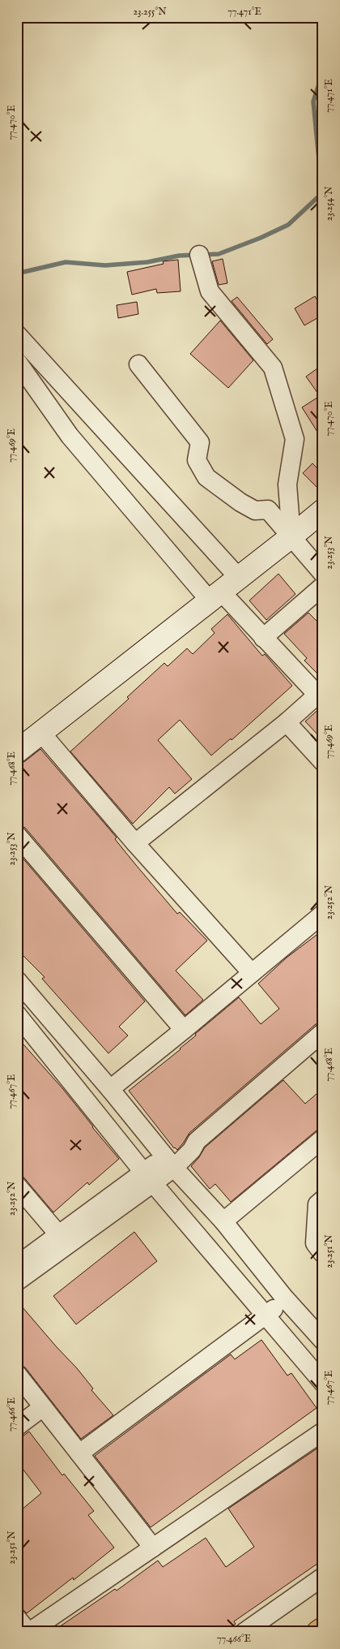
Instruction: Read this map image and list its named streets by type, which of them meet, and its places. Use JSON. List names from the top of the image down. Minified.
{"coordinates":["23.255°N","77.471°E","77.470°E","23.254°N","77.469°E","23.253°N","77.468°E","23.252°N","77.467°E","23.251°N","77.466°E"]}
